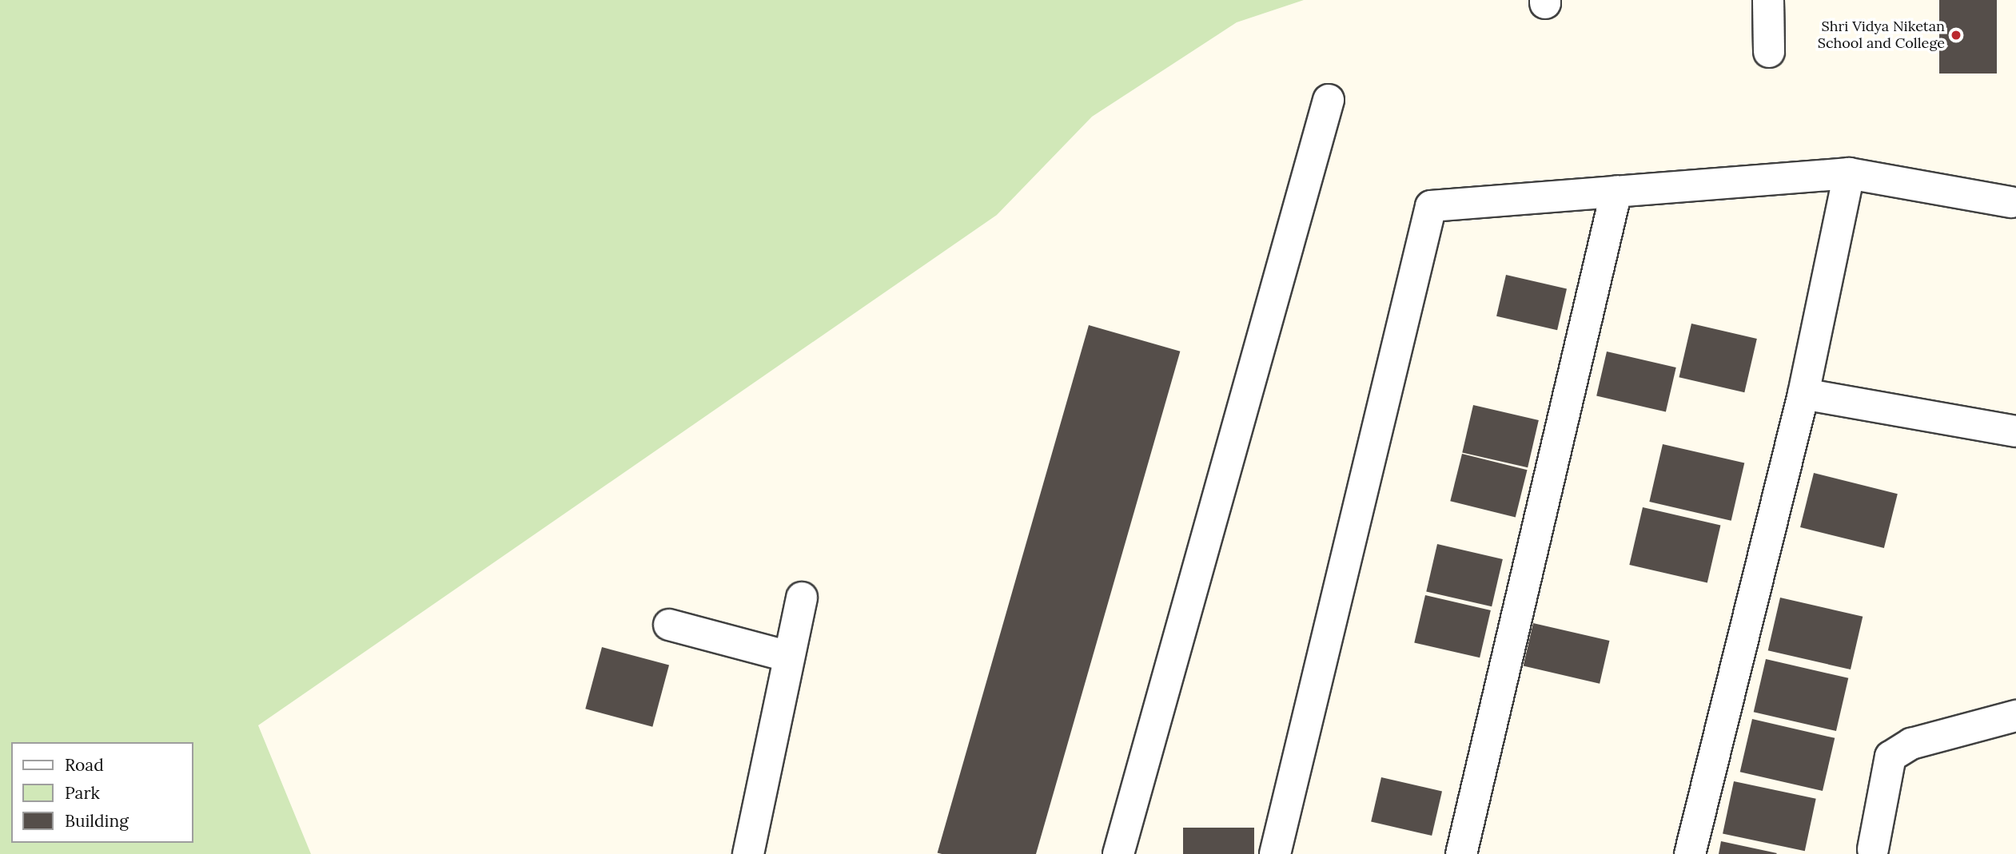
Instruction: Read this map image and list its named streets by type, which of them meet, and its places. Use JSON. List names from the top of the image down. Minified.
{"places":["Shri Vidya Niketan School and College"],"legend":["Road","Park","Building"]}
